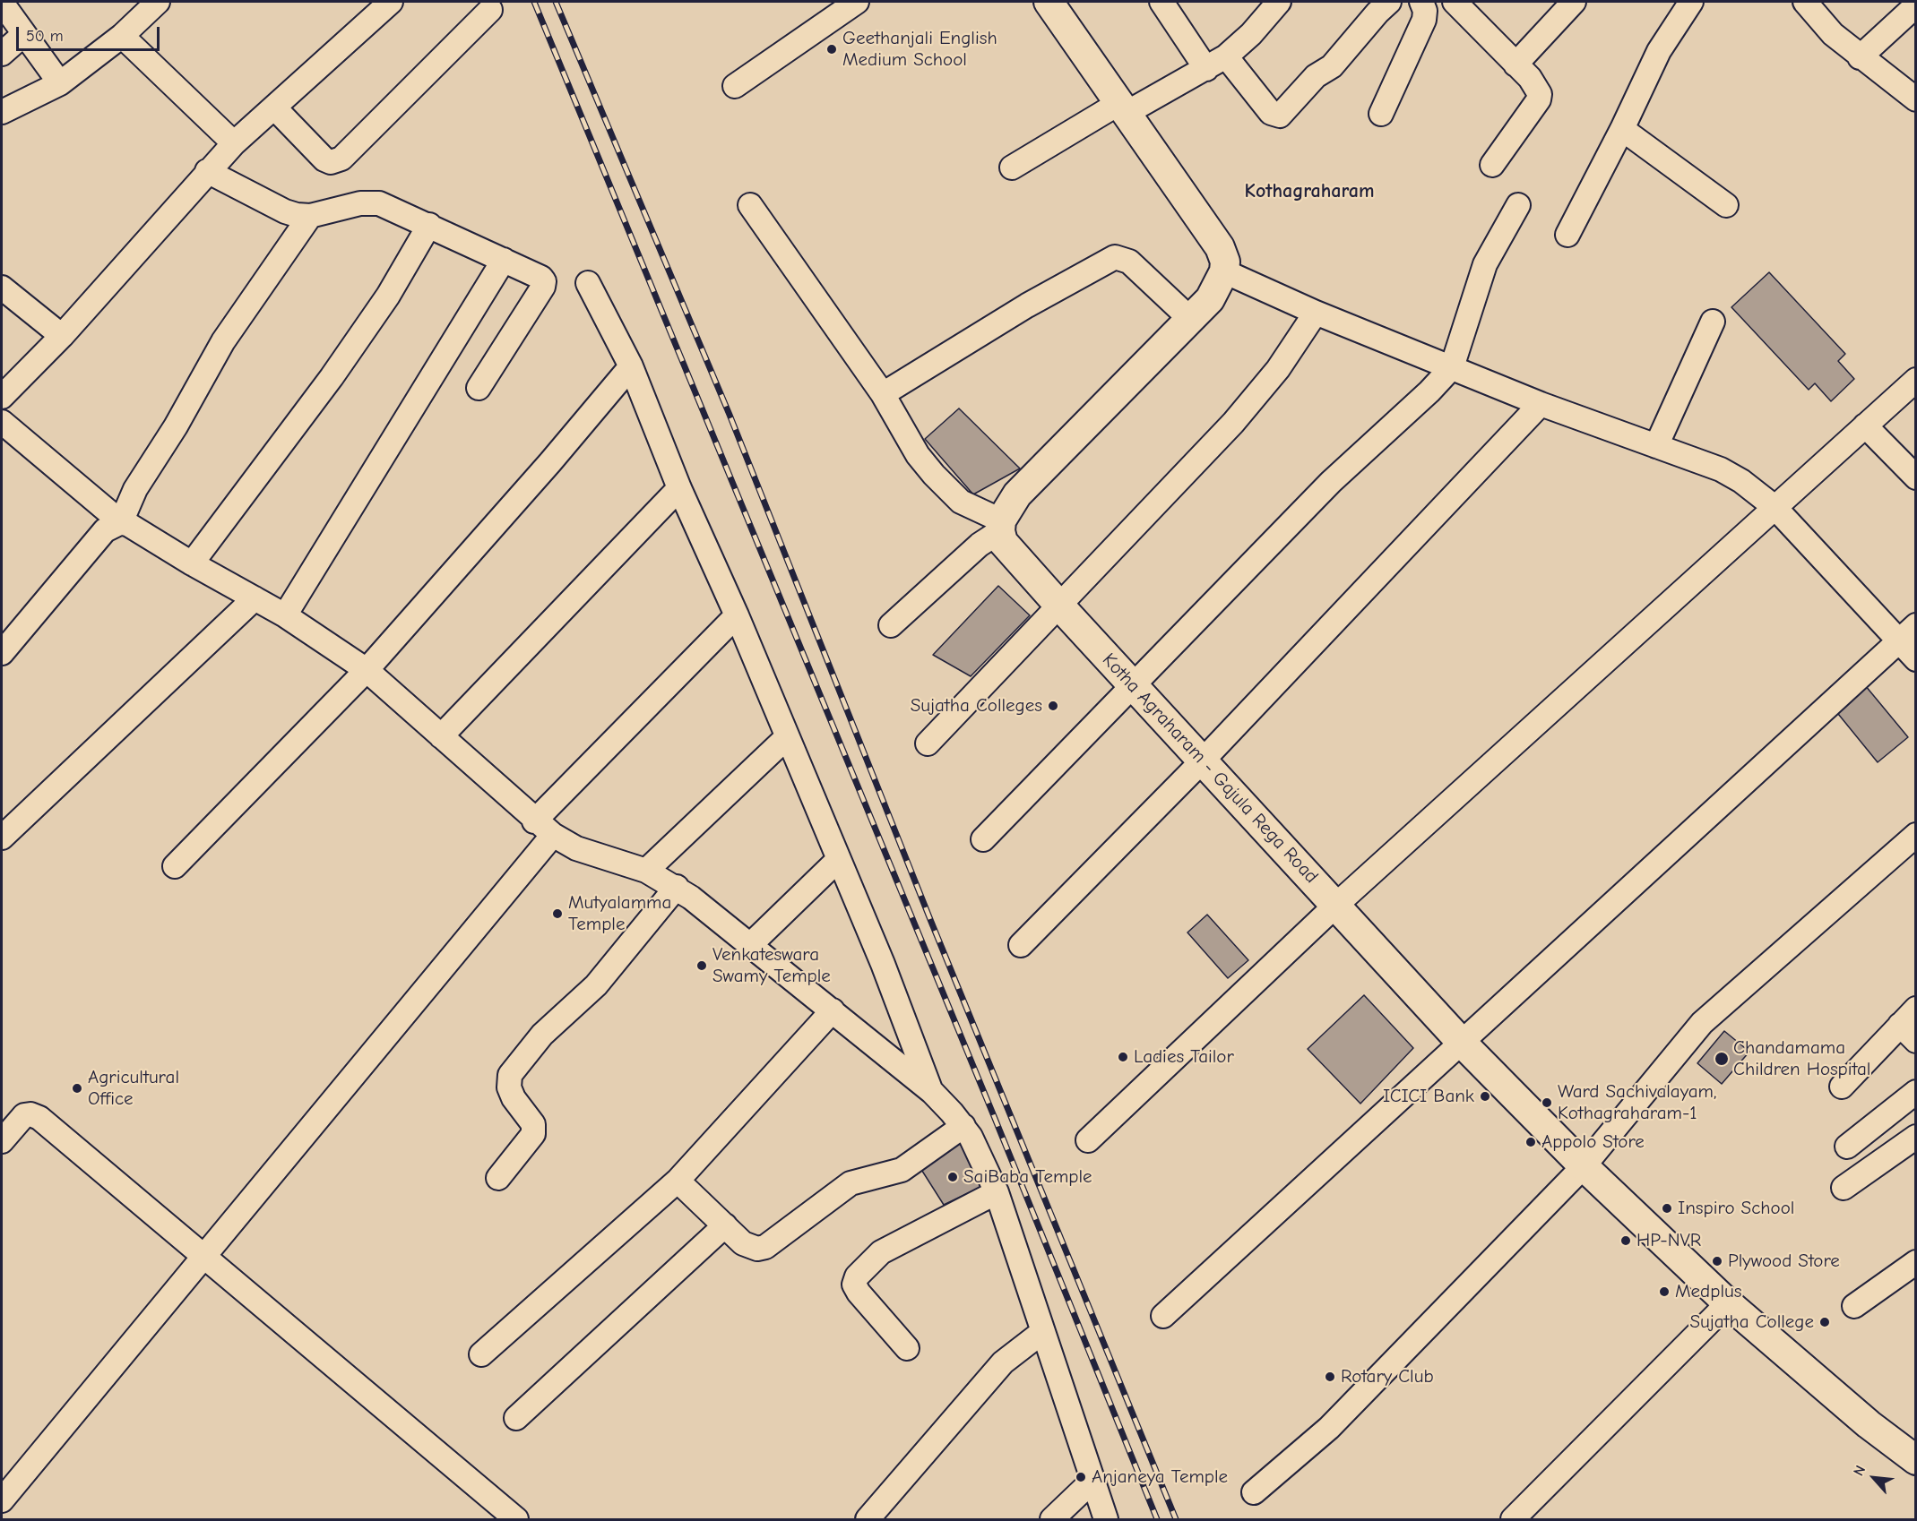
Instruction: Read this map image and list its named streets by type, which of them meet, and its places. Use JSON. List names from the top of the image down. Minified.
{"streets":{"main road":["Kotha Agraharam - Gajula Rega Road"]},"districts":["Kothagraharam"],"places":["Geethanjali English Medium School","Sujatha Colleges","Mutyalamma Temple","Venkateswara Swamy Temple","Ladies Tailor","Chandamama Children Hospital","Agricultural Office","ICICI Bank","Ward Sachivalayam, Kothagraharam-1","Appolo Store","SaiBaba Temple","Inspiro School","HP-NVR","Plywood Store","Medplus","Sujatha College","Rotary Club","Anjaneya Temple"],"scale_bar":"50 m","north":"top left"}
